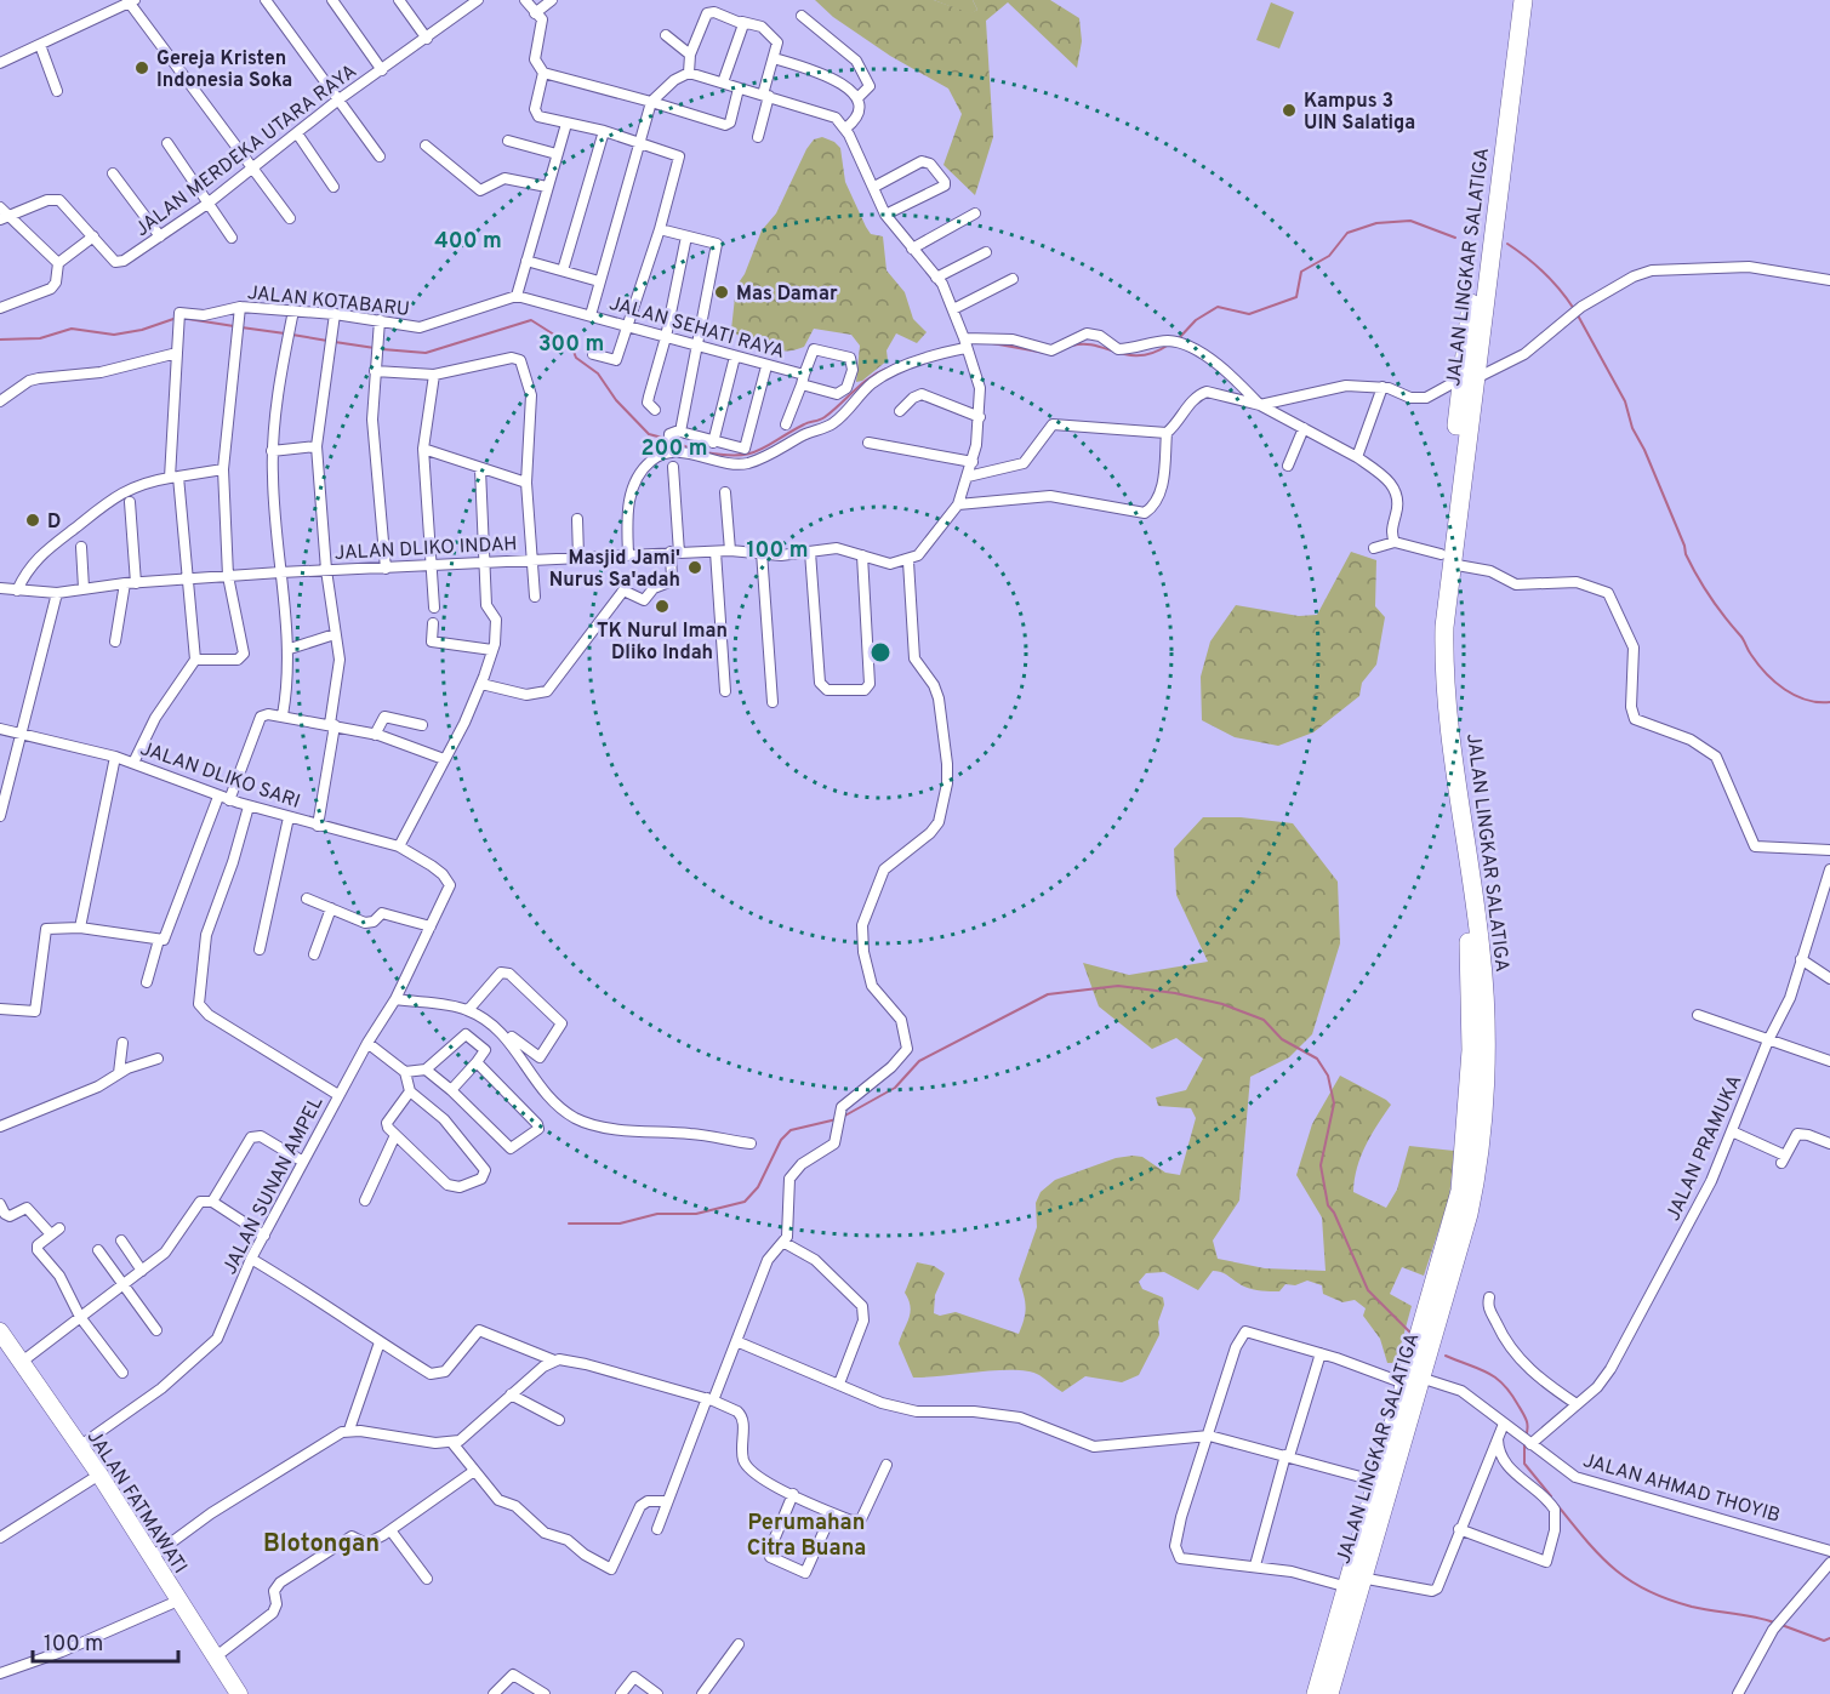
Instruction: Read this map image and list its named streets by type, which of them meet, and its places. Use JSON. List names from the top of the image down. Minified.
{"streets":{"highway":["JALAN LINGKAR SALATIGA"],"main road":["JALAN FATMAWATI"],"street":["JALAN MERDEKA UTARA RAYA","JALAN KOTABARU","JALAN SEHATI RAYA","JALAN DLIKO INDAH","JALAN DLIKO SARI","JALAN PRAMUKA","JALAN SUNAN AMPEL","JALAN AHMAD THOYIB"]},"crossings":[["JALAN LINGKAR SALATIGA","JALAN AHMAD THOYIB"],["JALAN KOTABARU","JALAN SEHATI RAYA"],["JALAN KOTABARU","JALAN DLIKO INDAH"],["JALAN DLIKO SARI","JALAN SUNAN AMPEL"],["JALAN PRAMUKA","JALAN AHMAD THOYIB"],["JALAN SUNAN AMPEL","JALAN FATMAWATI"]],"districts":["Perumahan Citra Buana","Blotongan"],"places":["Gereja Kristen Indonesia Soka","Kampus 3 UIN Salatiga","Mas Damar","D","Masjid Jami' Nurus Sa'adah","TK Nurul Iman Dliko Indah"],"scale_bar":"100 m","rings":["400 m","300 m","200 m","100 m"]}
